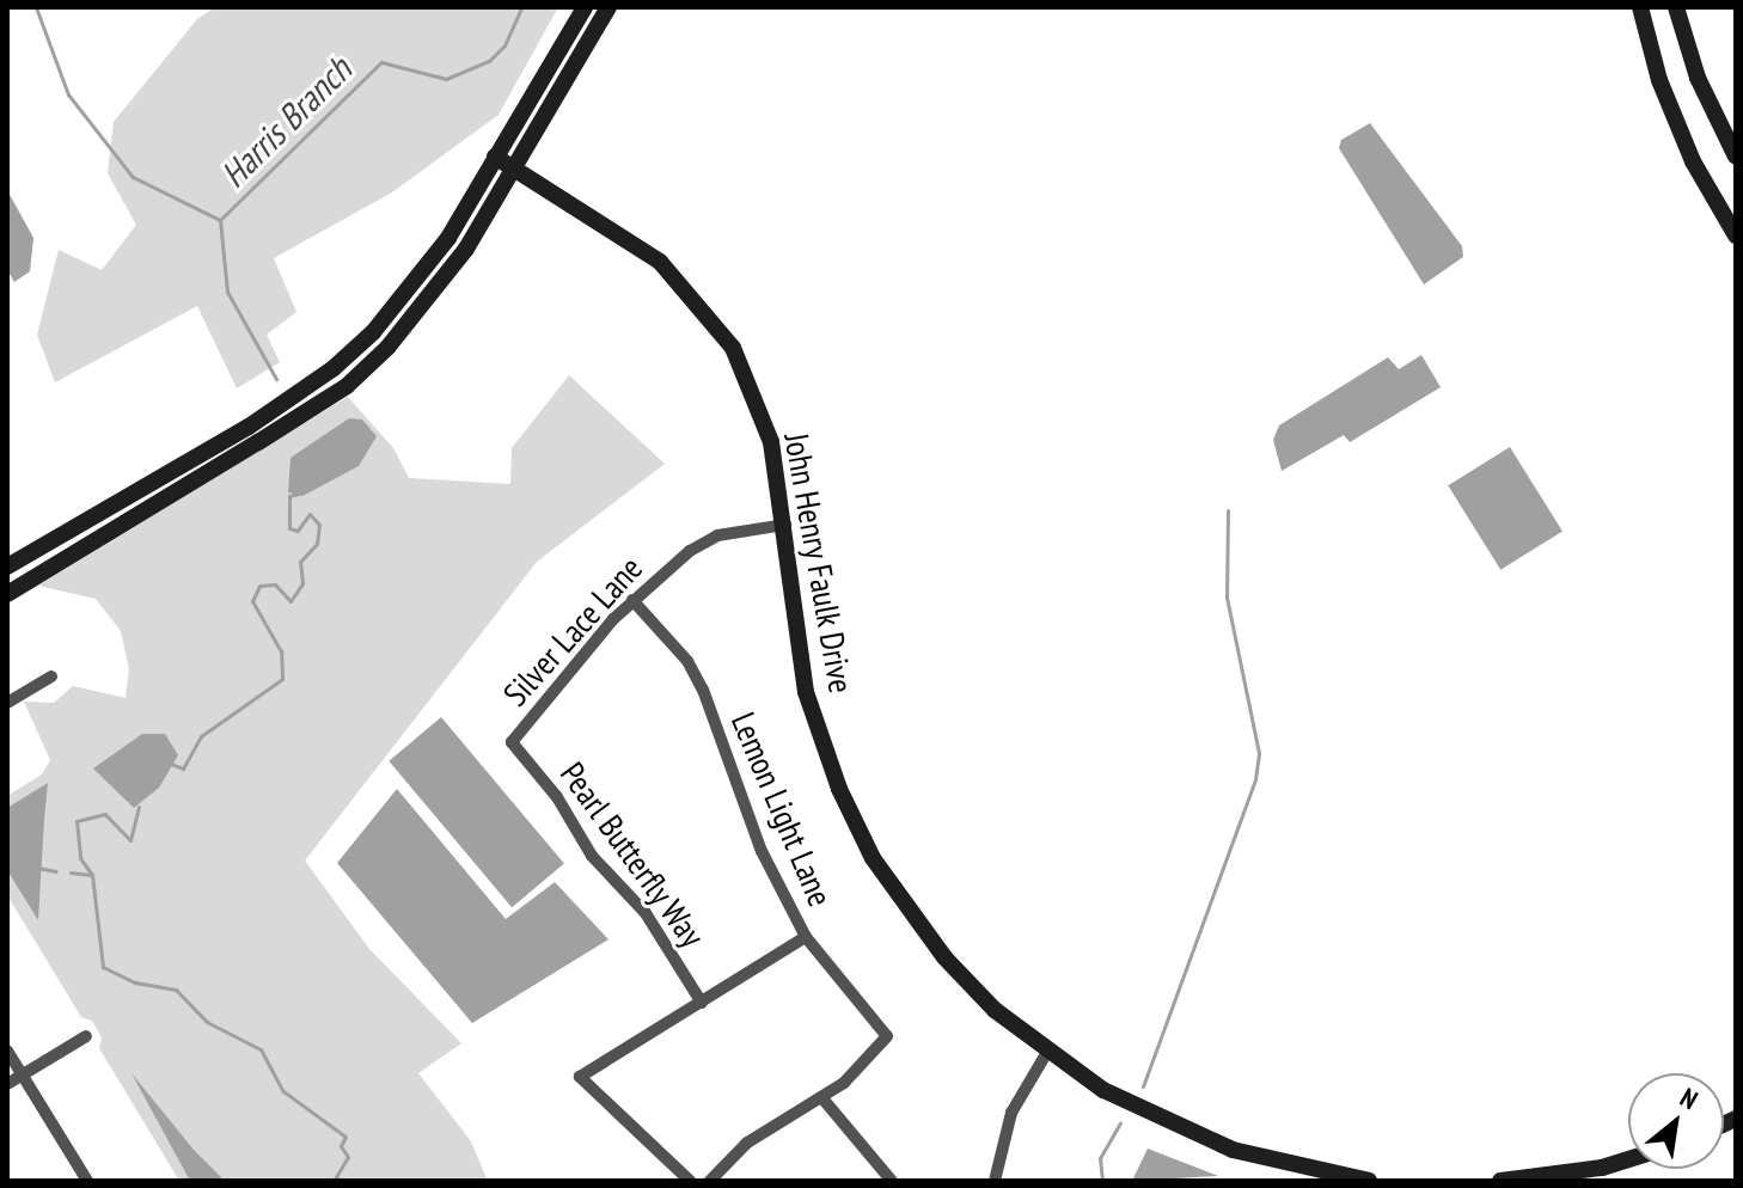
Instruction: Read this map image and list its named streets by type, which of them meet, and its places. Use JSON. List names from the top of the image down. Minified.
{"streets":{"main road":["John Henry Faulk Drive"],"street":["Silver Lace Lane","Lemon Light Lane","Pearl Butterfly Way"]},"crossings":[["John Henry Faulk Drive","Silver Lace Lane"],["Silver Lace Lane","Lemon Light Lane"],["Silver Lace Lane","Pearl Butterfly Way"]],"water":["Harris Branch"],"north":"top right"}
